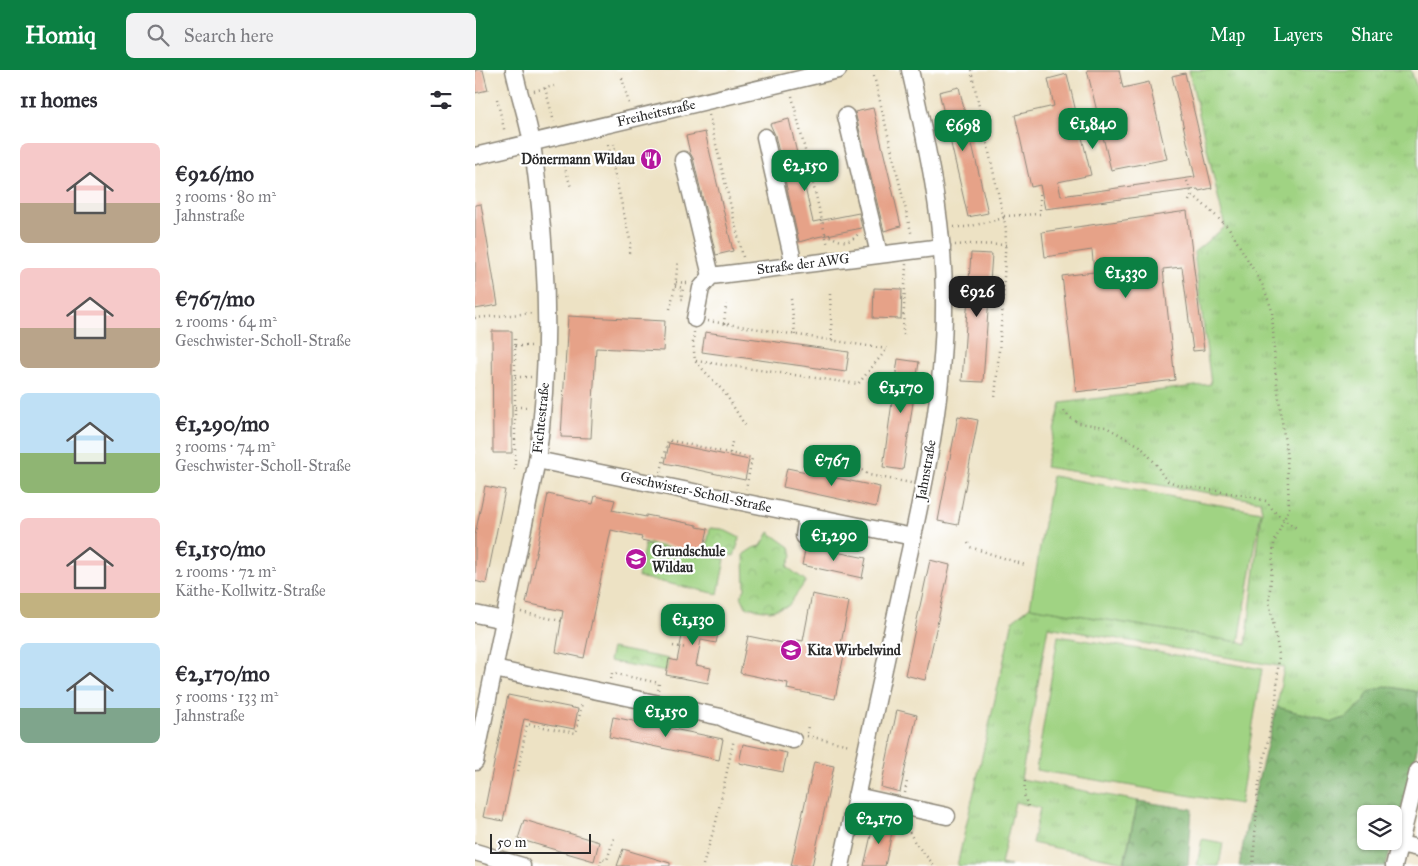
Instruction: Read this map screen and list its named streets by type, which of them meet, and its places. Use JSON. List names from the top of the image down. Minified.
{"streets":{"street":["Freiheitstraße","Straße der AWG","Fichtestraße","Jahnstraße","Geschwister-Scholl-Straße"]},"crossings":[["Freiheitstraße","Fichtestraße"],["Straße der AWG","Jahnstraße"],["Fichtestraße","Geschwister-Scholl-Straße"],["Jahnstraße","Geschwister-Scholl-Straße"]],"places":{"restaurant":["Dönermann Wildau"],"school or university":["Grundschule Wildau","Kita Wirbelwind"]},"scale_bar":"50 m","page":{"header":"Homiq","search":"Search here","nav":["Map","Layers","Share"],"heading":"11 homes","price":["€1,840","€698","€2,150","€1,330","€926","€1,170","€767","€1,290","€1,130","€1,150","€2,170"],"list":[{"name":"€926/mo","note":"3 rooms · 80 m² · Jahnstraße"},{"name":"€767/mo","note":"2 rooms · 64 m² · Geschwister-Scholl-Straße"},{"name":"€1,290/mo","note":"3 rooms · 74 m² · Geschwister-Scholl-Straße"},{"name":"€1,150/mo","note":"2 rooms · 72 m² · Käthe-Kollwitz-Straße"},{"name":"€2,170/mo","note":"5 rooms · 133 m² · Jahnstraße"}],"scale":"50 m"}}
